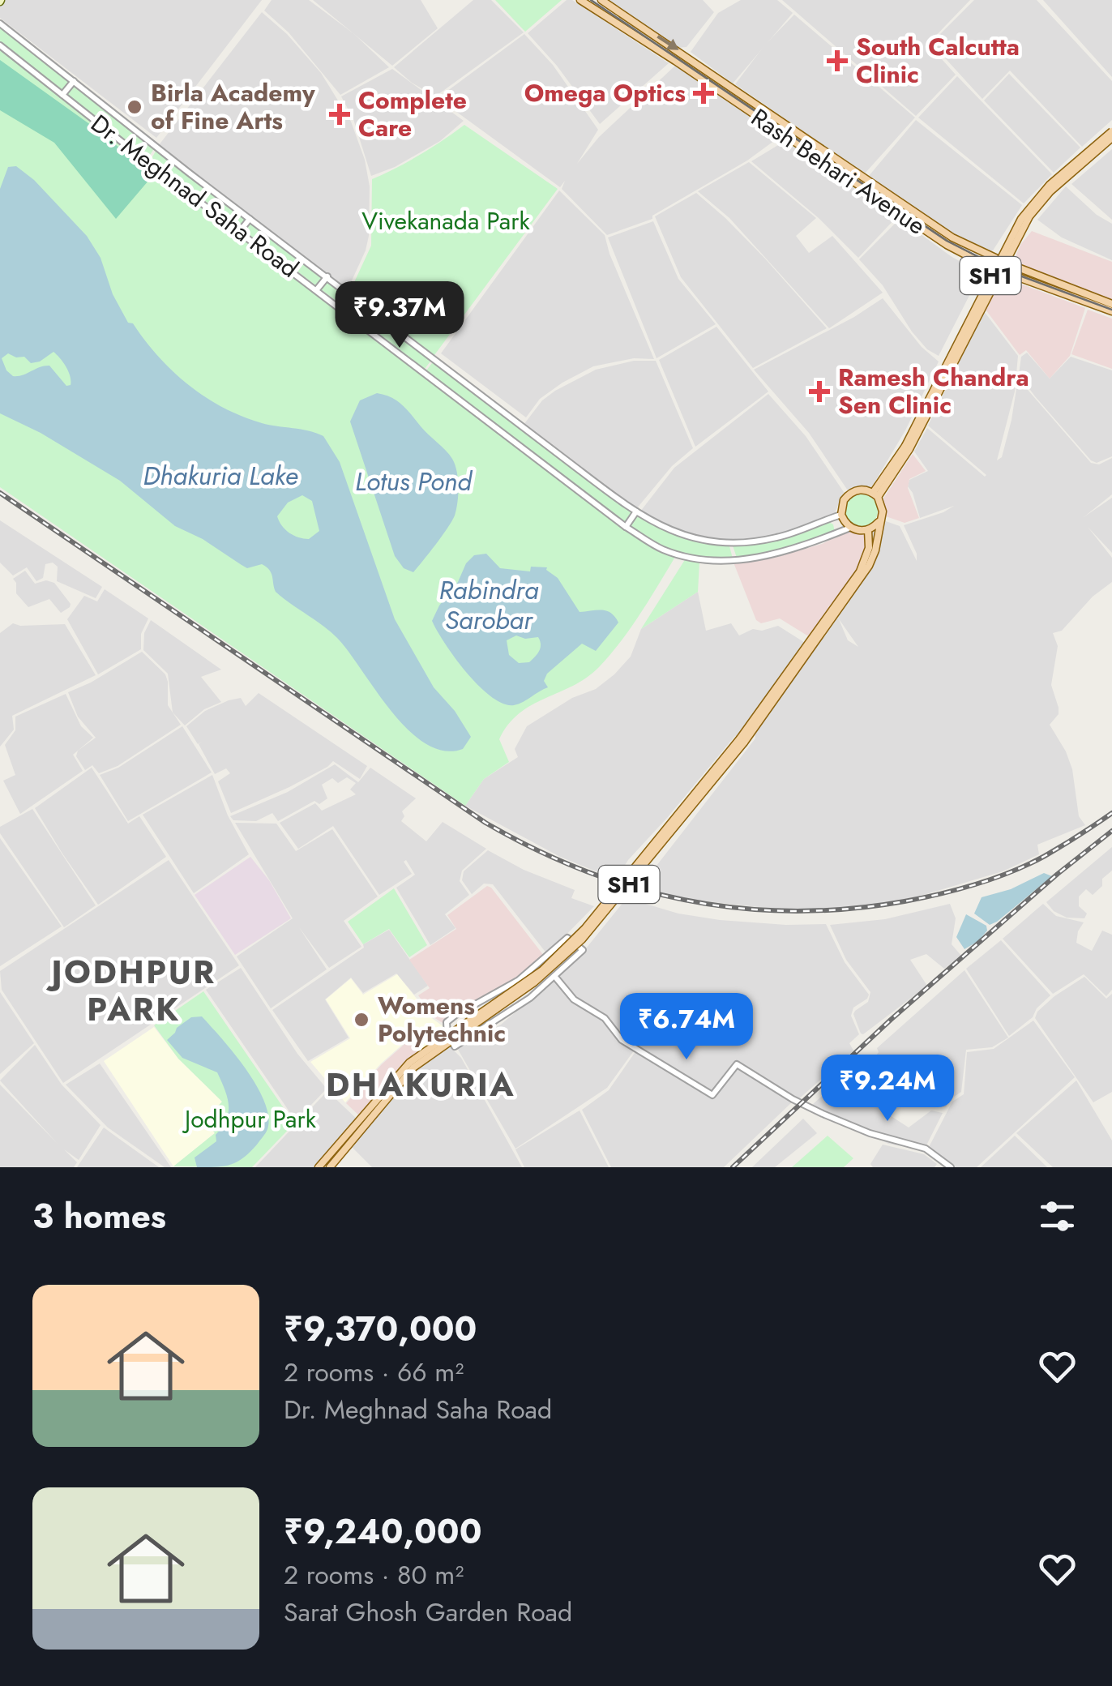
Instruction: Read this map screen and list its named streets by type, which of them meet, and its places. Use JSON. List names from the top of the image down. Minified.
{"streets":{"main road":["Rash Behari Avenue","SH1"],"street":["Dr. Meghnad Saha Road"]},"crossings":[["Dr. Meghnad Saha Road","SH1"]],"districts":["JODHPUR PARK","DHAKURIA"],"water":["Dhakuria Lake","Lotus Pond","Rabindra Sarobar"],"parks":["Vivekanada Park","Jodhpur Park"],"places":{"health":["South Calcutta Clinic","Omega Optics","Complete Care","Ramesh Chandra Sen Clinic"],"other":["Birla Academy of Fine Arts","Womens Polytechnic"]},"page":{"price":["₹9.37M","₹6.74M","₹9.24M"],"heading":"3 homes","list":[{"name":"₹9,370,000","note":"2 rooms · 66 m² · Dr. Meghnad Saha Road"},{"name":"₹9,240,000","note":"2 rooms · 80 m² · Sarat Ghosh Garden Road"}]}}
